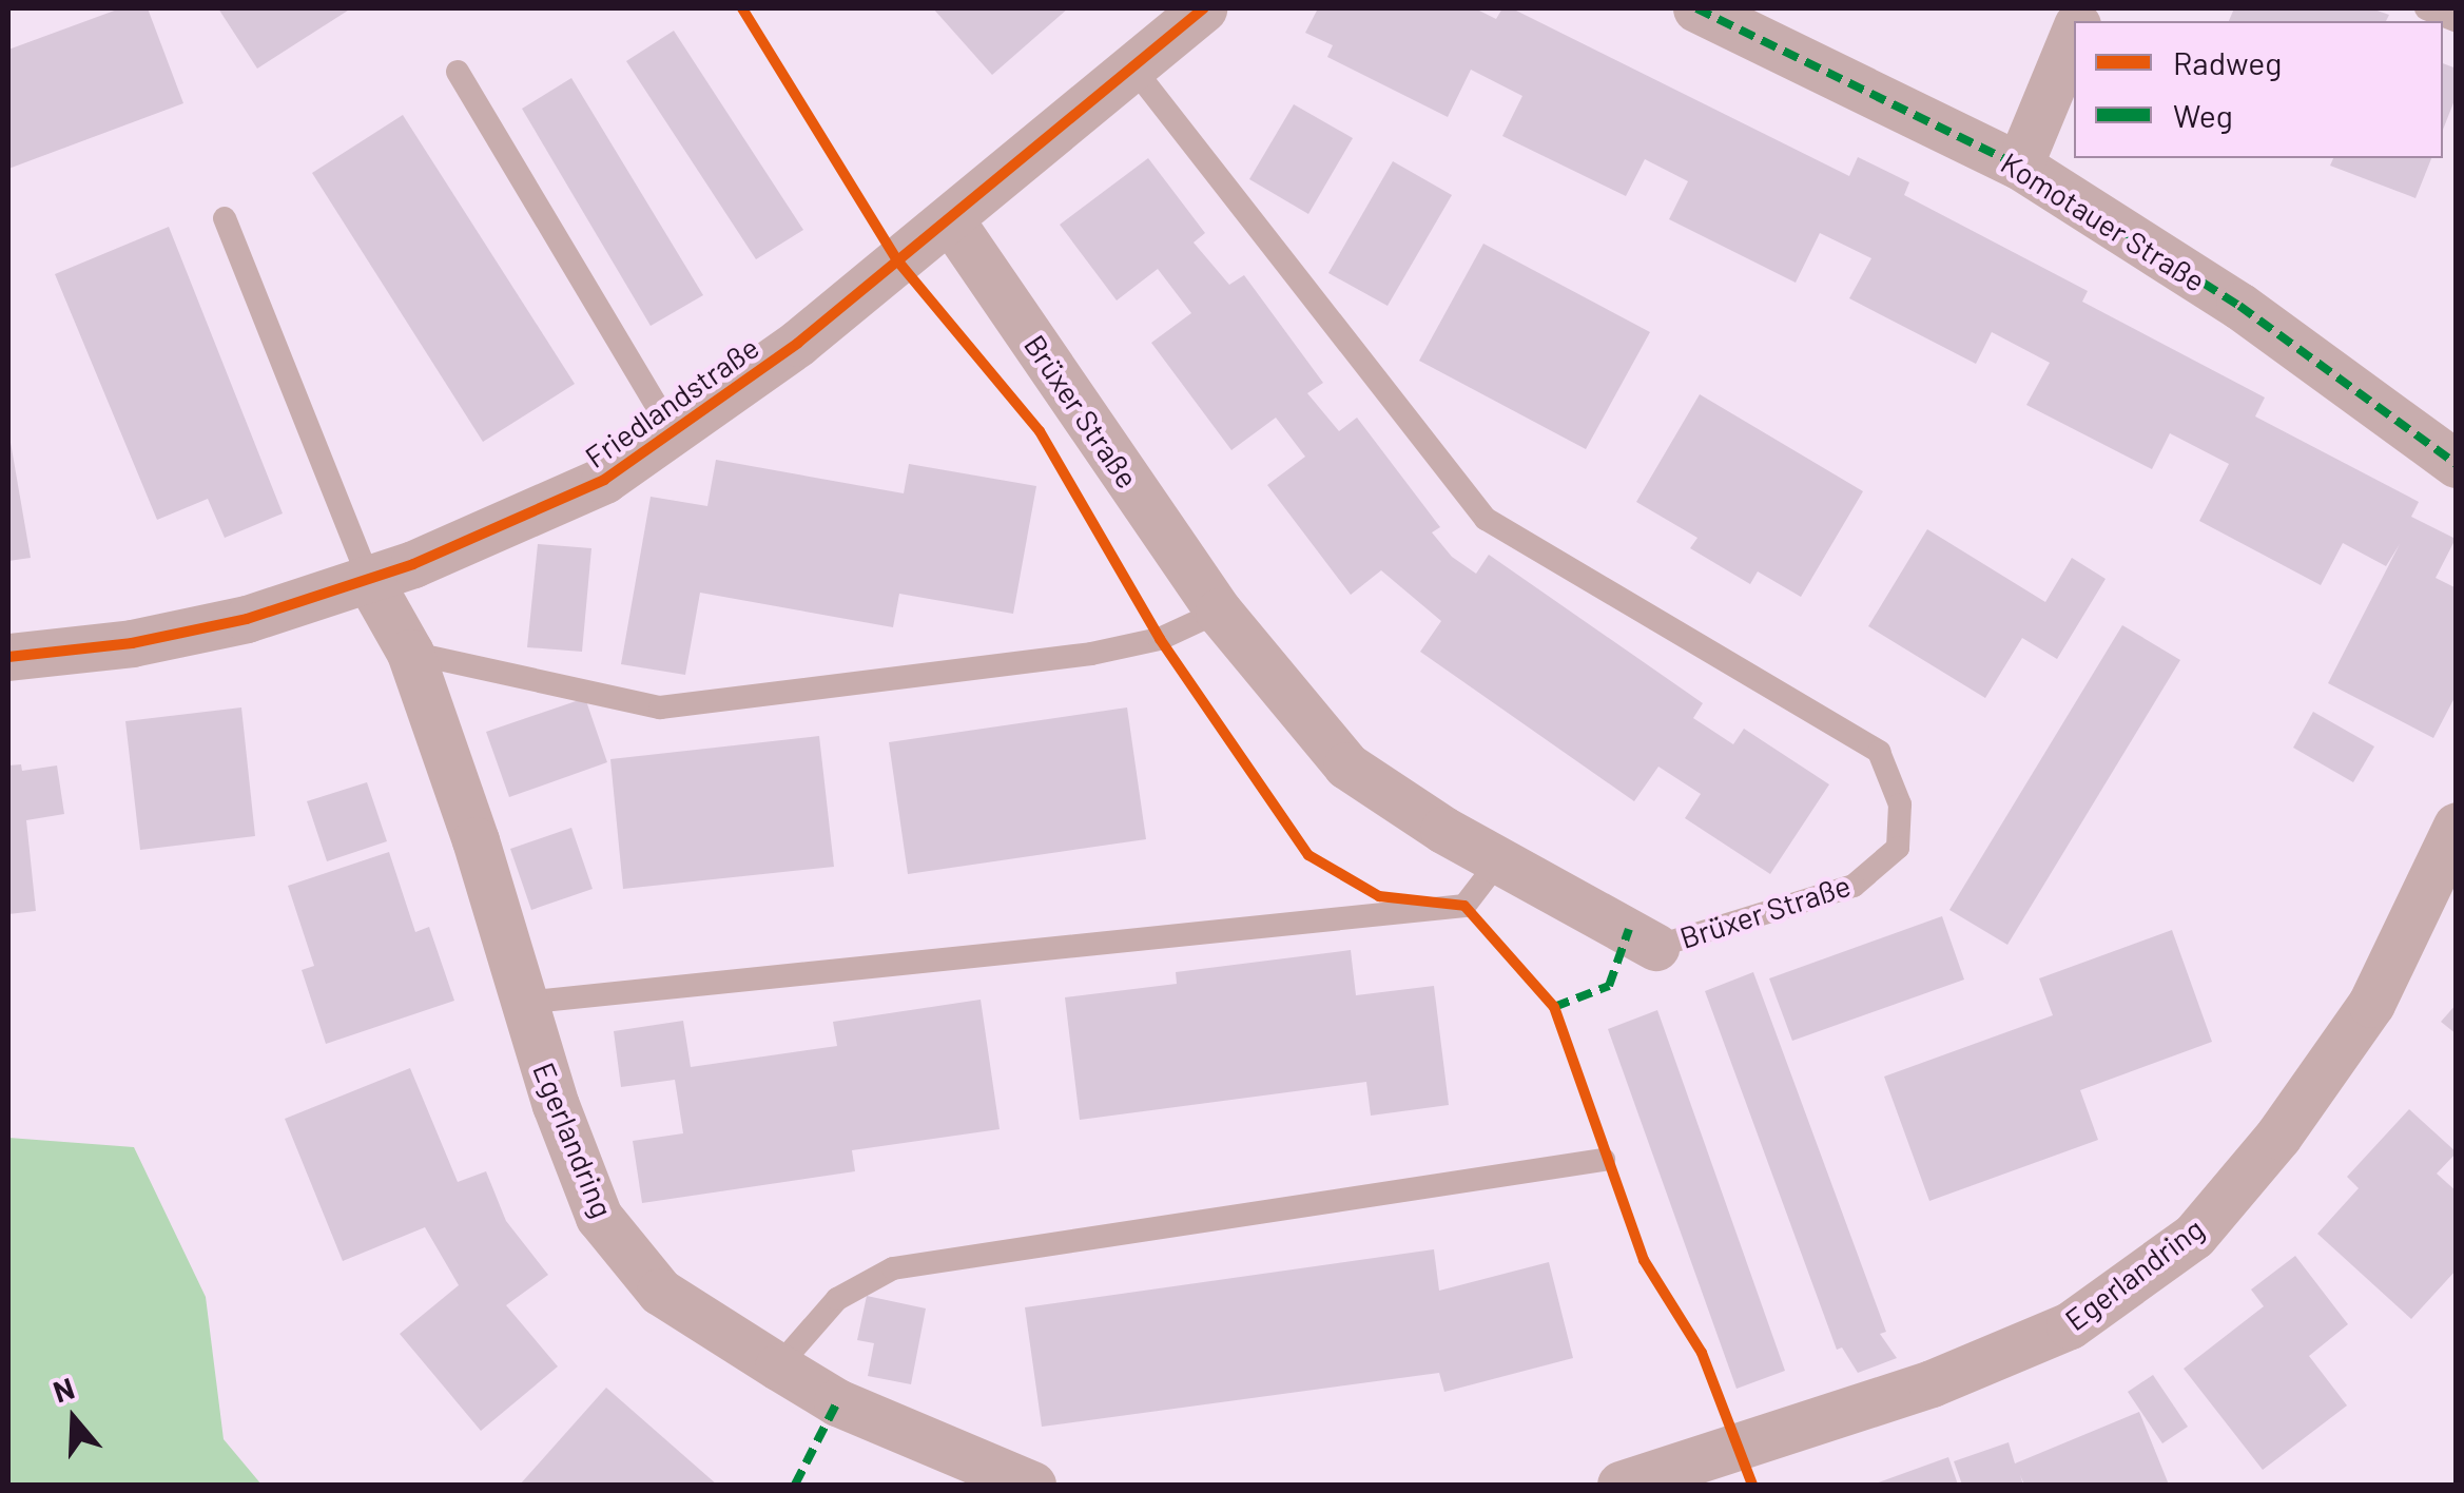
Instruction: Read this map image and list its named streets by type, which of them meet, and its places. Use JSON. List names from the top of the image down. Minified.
{"streets":{"street":["Komotauer Straße","Friedlandstraße","Brüxer Straße","Egerlandring"]},"crossings":[["Friedlandstraße","Brüxer Straße"],["Friedlandstraße","Egerlandring"]],"legend":["Radweg","Weg"],"north":"top"}
